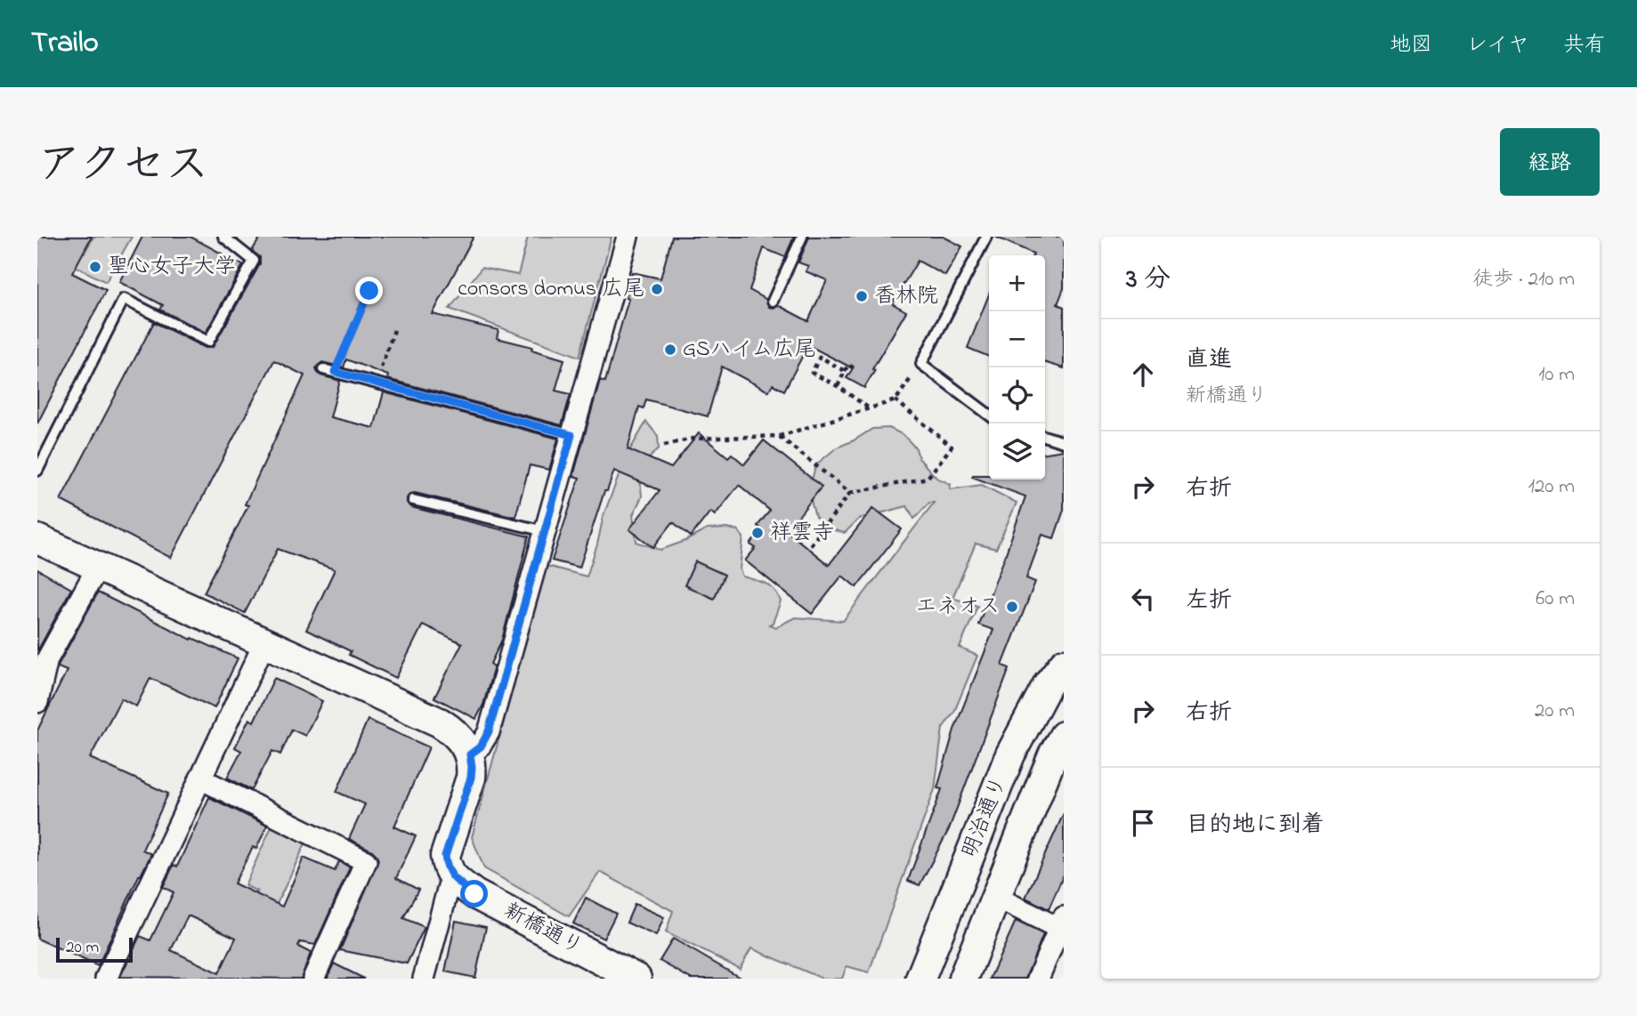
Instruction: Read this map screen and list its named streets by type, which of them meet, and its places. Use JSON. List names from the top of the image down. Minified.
{"streets":{"street":["明治通り","新橋通り"]},"places":["聖心女子大学","consors domus 広尾","香林院","GSハイム広尾","祥雲寺","エネオス"],"scale_bar":"20 m","page":{"header":"Trailo","nav":["地図","レイヤ","共有"],"title":"アクセス","buttons":"経路","heading":["3 分","徒歩 · 210 m"],"map_buttons":["+","−"],"list":[["直進","新橋通り","10 m"],["右折","120 m"],["左折","60 m"],["右折","20 m"],"目的地に到着"],"scale":"20 m"}}
